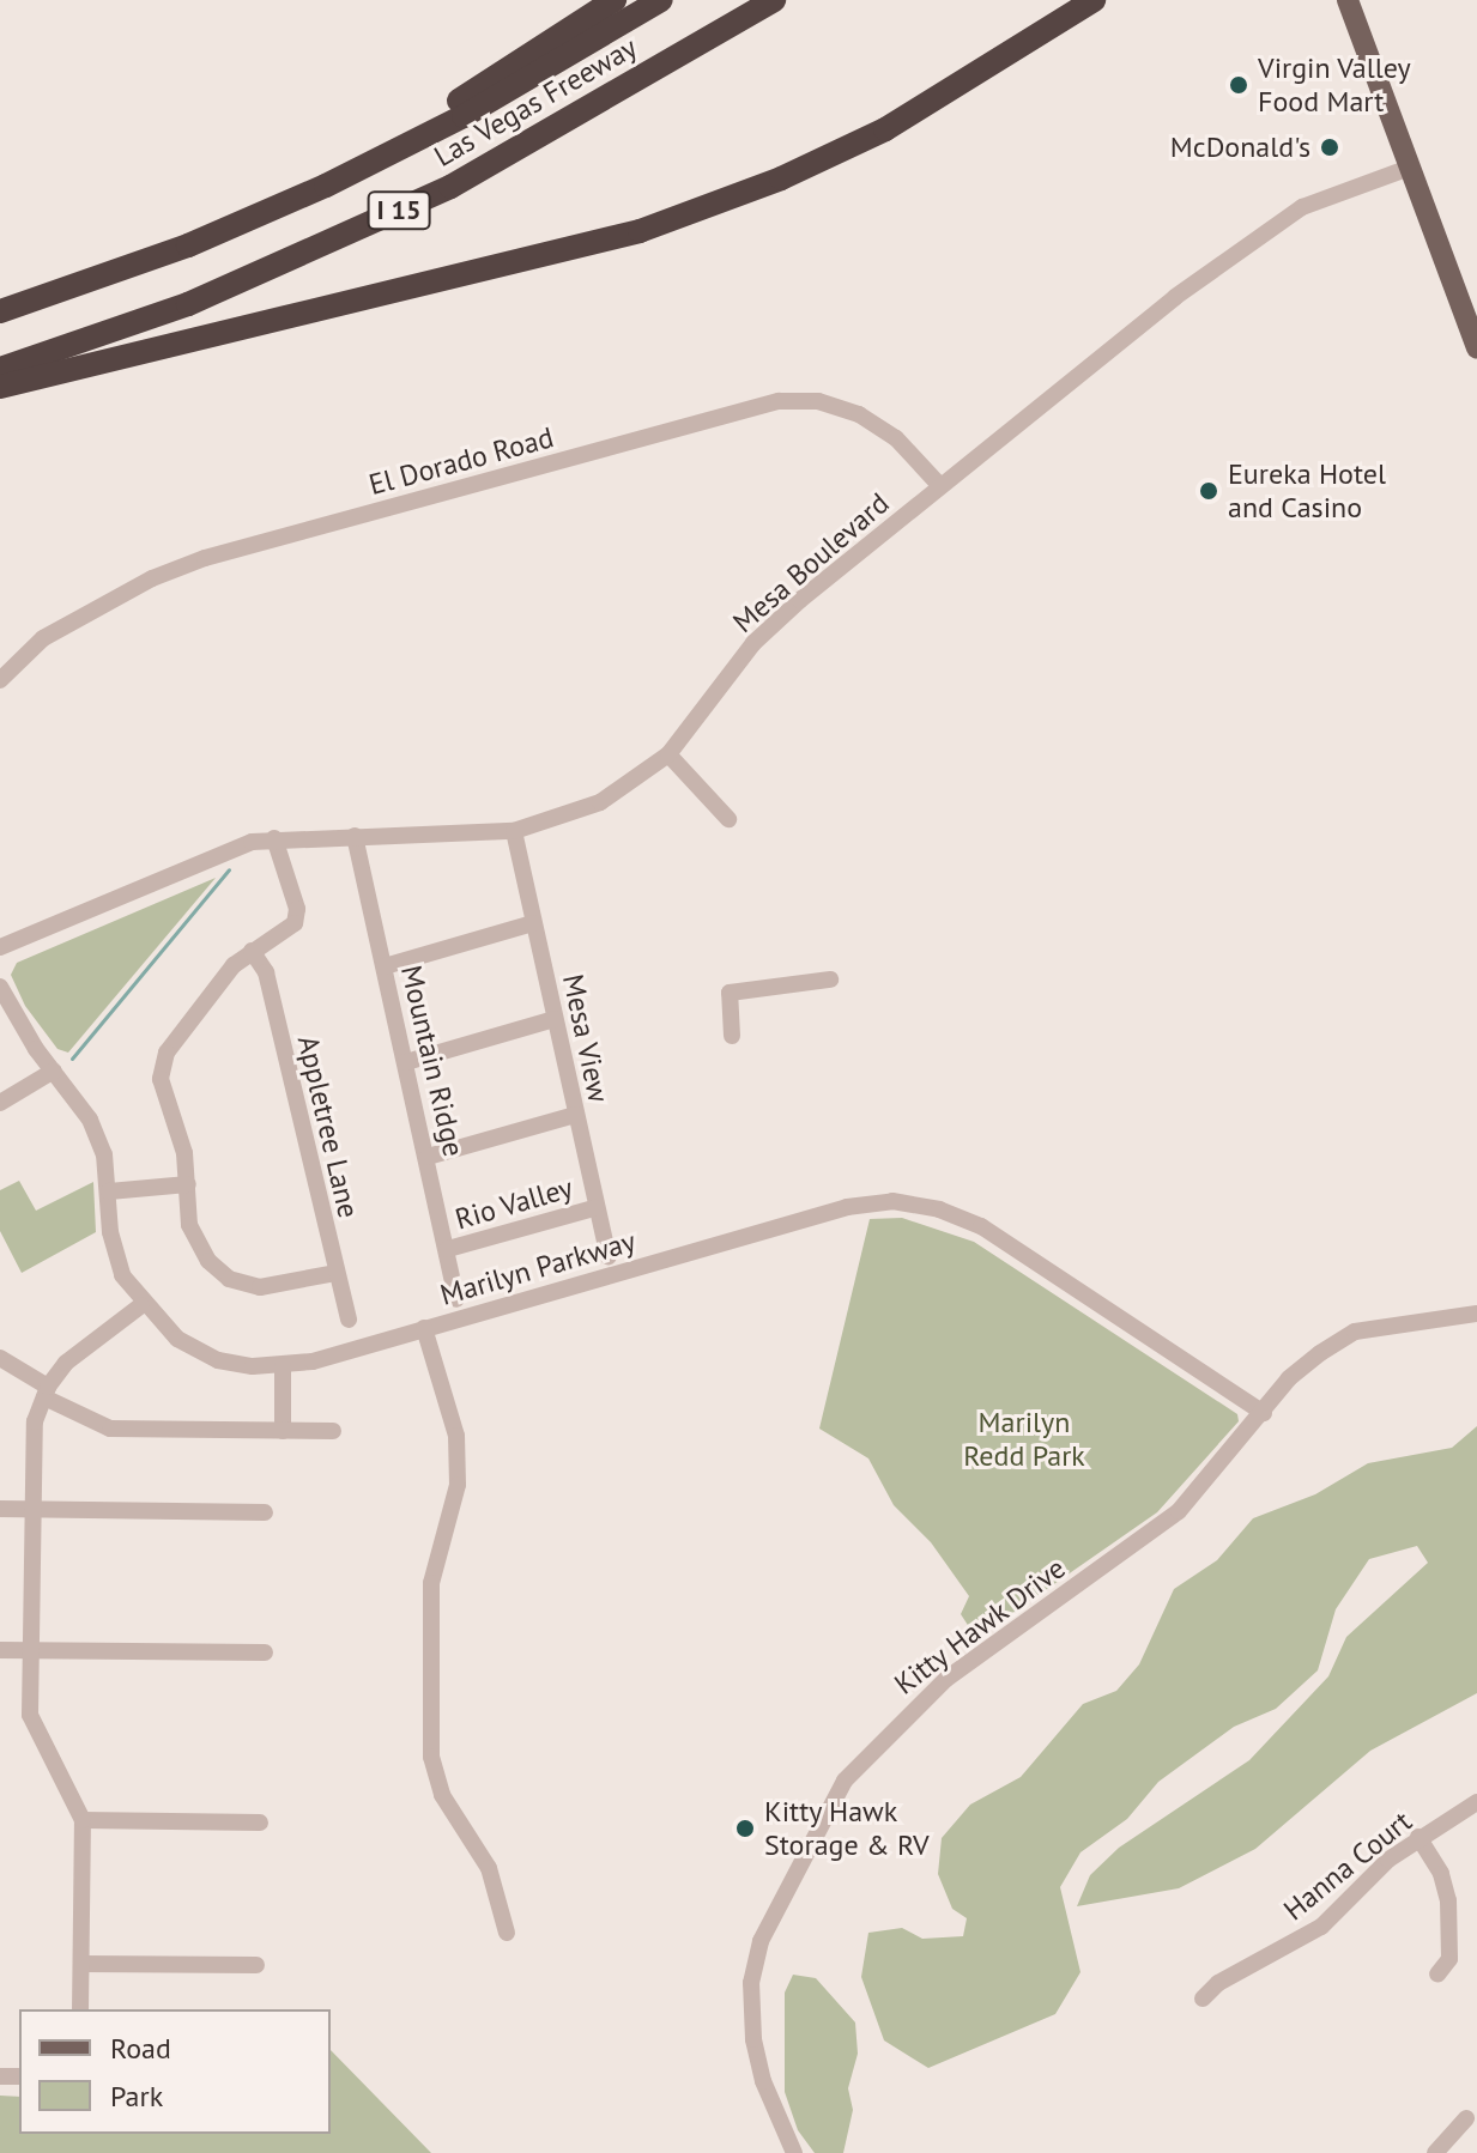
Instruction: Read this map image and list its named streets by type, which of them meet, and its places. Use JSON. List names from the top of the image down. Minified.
{"streets":{"highway":["Las Vegas Freeway","I 15"],"street":["El Dorado Road","Mesa Boulevard","Mesa View","Mountain Ridge","Appletree Lane","Rio Valley","Marilyn Parkway","Kitty Hawk Drive","Hanna Court"]},"crossings":[["El Dorado Road","Mesa Boulevard"],["Mesa Boulevard","Mesa View"],["Mesa Boulevard","Mountain Ridge"],["Mesa View","Rio Valley"],["Mountain Ridge","Rio Valley"],["Marilyn Parkway","Kitty Hawk Drive"]],"parks":["Marilyn Redd Park"],"places":["Virgin Valley Food Mart","McDonald's","Eureka Hotel and Casino","Kitty Hawk Storage & RV"],"legend":["Road","Park"]}
